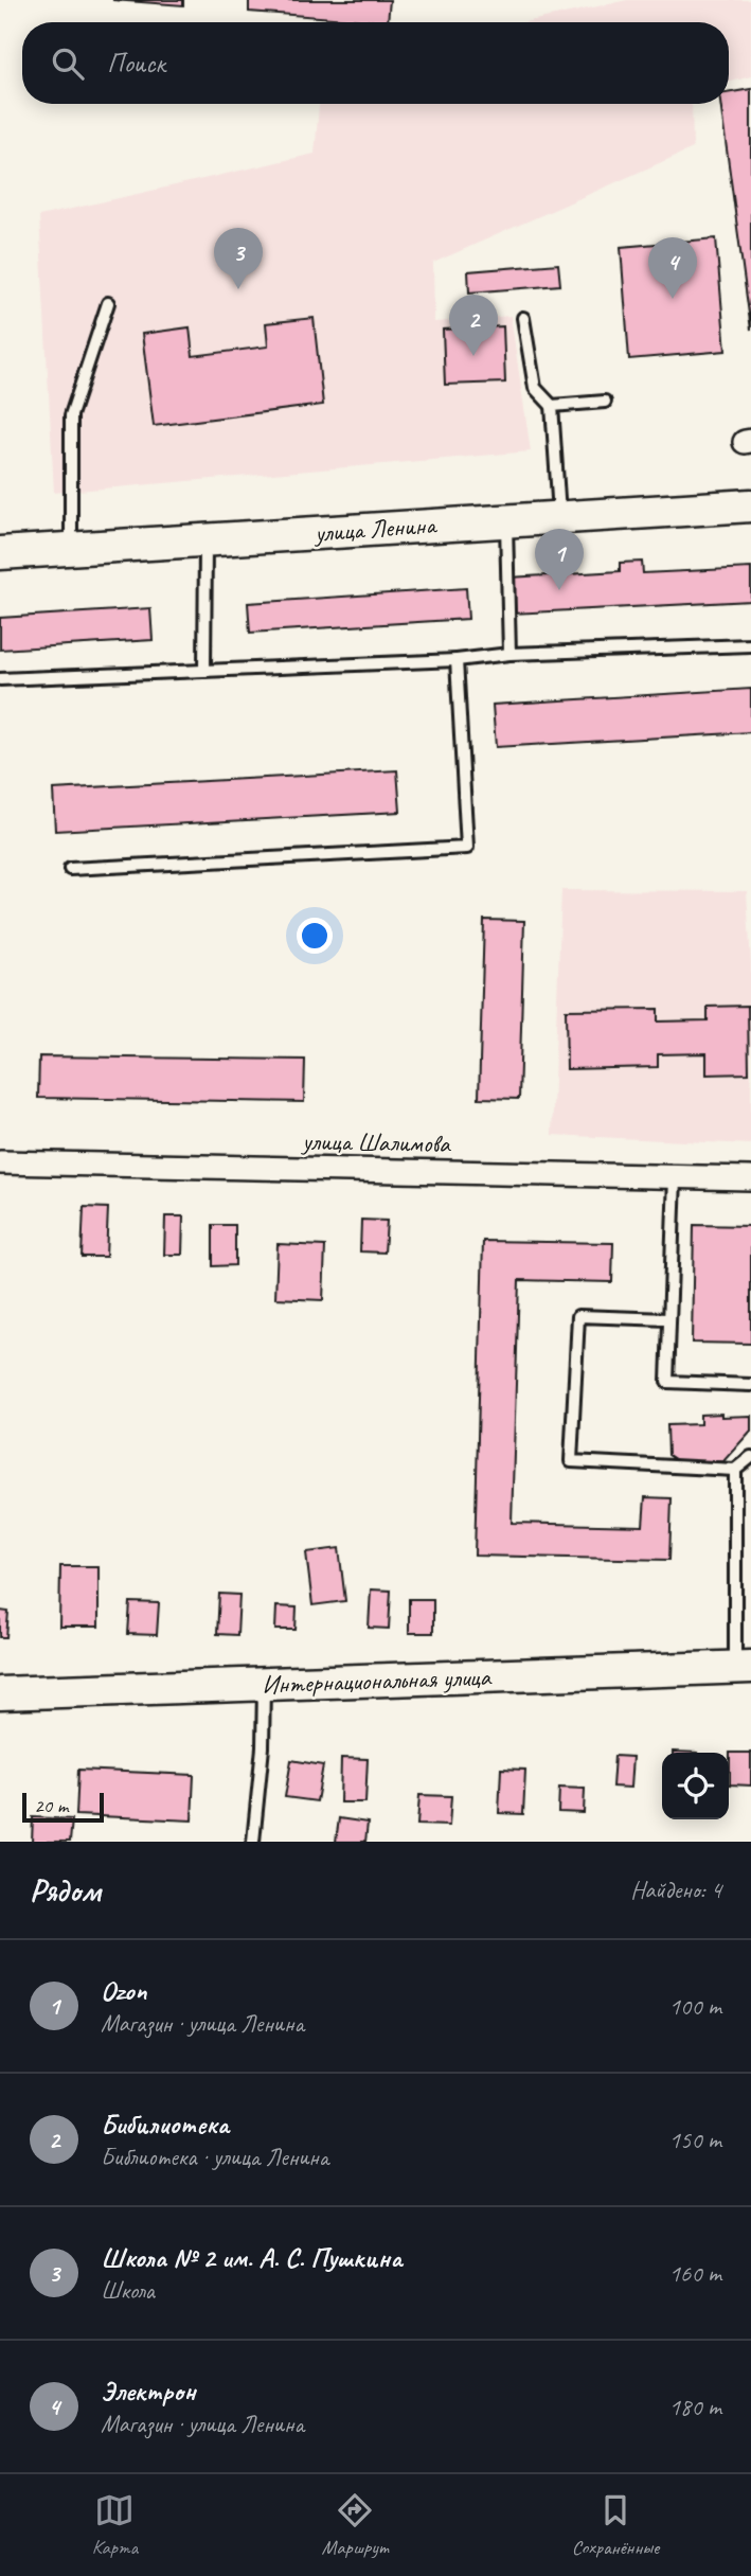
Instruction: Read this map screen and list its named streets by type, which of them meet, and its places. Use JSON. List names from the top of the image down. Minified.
{"streets":{"street":["улица Ленина","улица Шалимова","Интернациональная улица"]},"scale_bar":"20 m","page":{"search":"Поиск","pins":["3","4","2","1"],"scale":"20 m","heading":["Рядом","Найдено: 4"],"list":[{"mark":"1","name":"Ozon","note":"Магазин · улица Ленина","value":"100 m"},{"mark":"2","name":"Бибилиотека","note":"Библиотека · улица Ленина","value":"150 m"},{"mark":"3","name":"Школа № 2 им. А. С. Пушкина","note":"Школа","value":"160 m"},{"mark":"4","name":"Электрон","note":"Магазин · улица Ленина","value":"180 m"}],"nav":["Карта","Маршрут","Сохранённые"]}}
